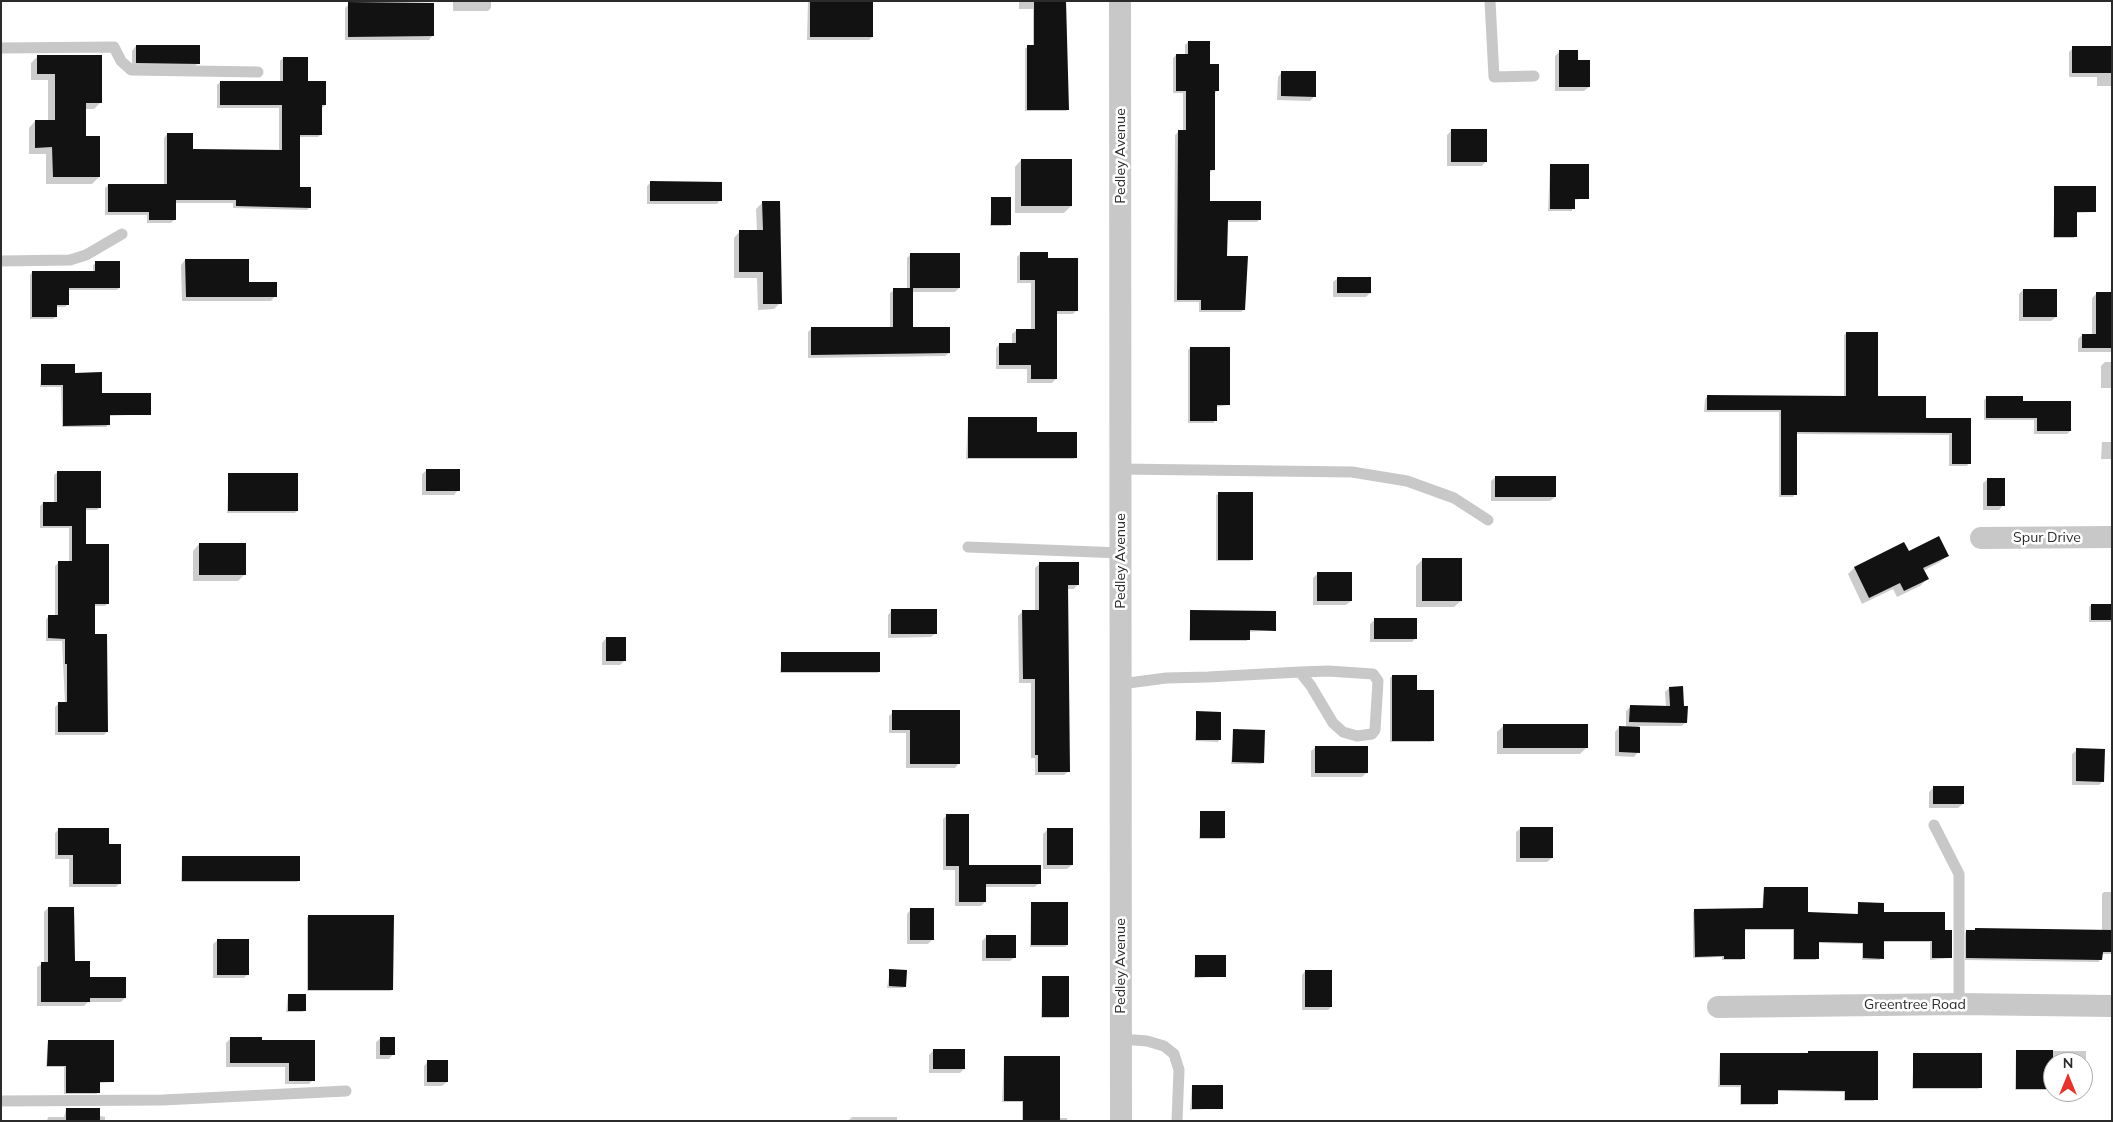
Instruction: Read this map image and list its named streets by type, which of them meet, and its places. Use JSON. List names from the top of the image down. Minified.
{"streets":{"street":["Pedley Avenue","Spur Drive","Greentree Road"]},"north":"top"}
